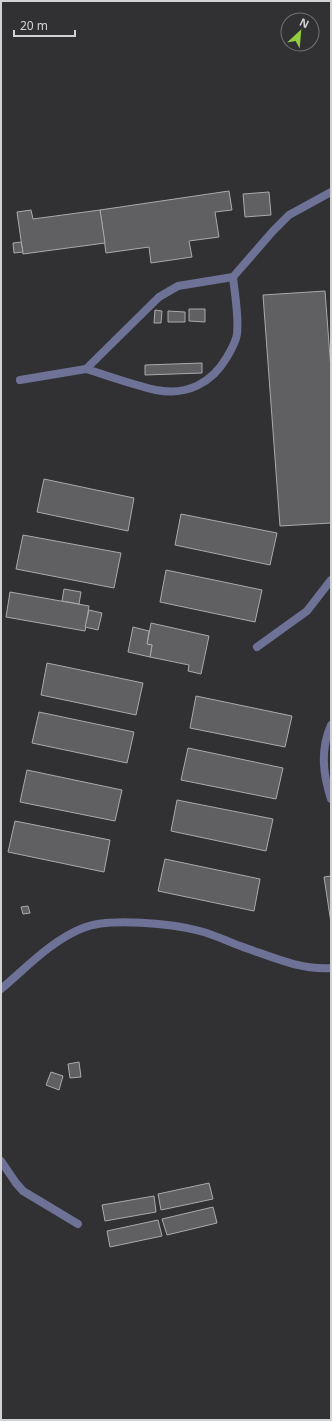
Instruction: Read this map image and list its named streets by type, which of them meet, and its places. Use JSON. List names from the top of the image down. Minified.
{"scale_bar":"20 m","north":"top right"}
